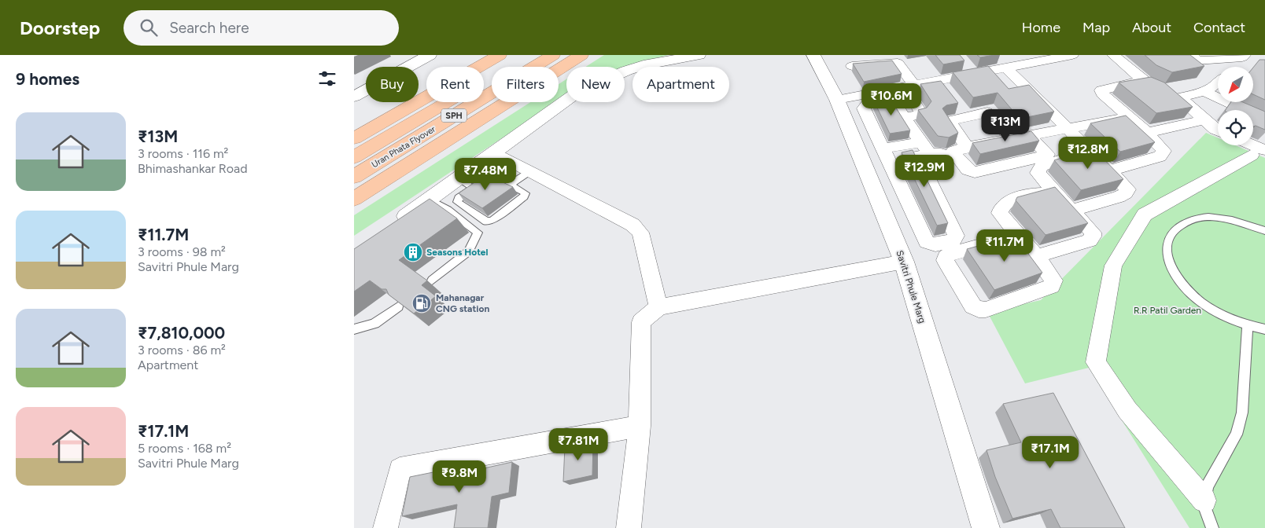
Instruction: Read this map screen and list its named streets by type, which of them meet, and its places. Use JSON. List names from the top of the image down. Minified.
{"streets":{"highway":["SPH","Uran Phata Flyover"],"street":["Savitri Phule Marg"]},"parks":["R.R Patil Garden"],"places":{"building":["Seasons Hotel"],"fuel station":["Mahanagar CNG station"]},"north":"bottom left","page":{"header":"Doorstep","search":"Search here","nav":["Home","Map","About","Contact"],"heading":"9 homes","chip":["Buy","Rent","Filters","New","Apartment"],"price":["₹10.6M","₹13M","₹12.8M","₹12.9M","₹7.48M","₹11.7M","₹7.81M","₹17.1M","₹9.8M"],"list":[{"name":"₹13M","note":"3 rooms · 116 m² · Bhimashankar Road"},{"name":"₹11.7M","note":"3 rooms · 98 m² · Savitri Phule Marg"},{"name":"₹7,810,000","note":"3 rooms · 86 m² · Apartment"},{"name":"₹17.1M","note":"5 rooms · 168 m² · Savitri Phule Marg"}]}}
